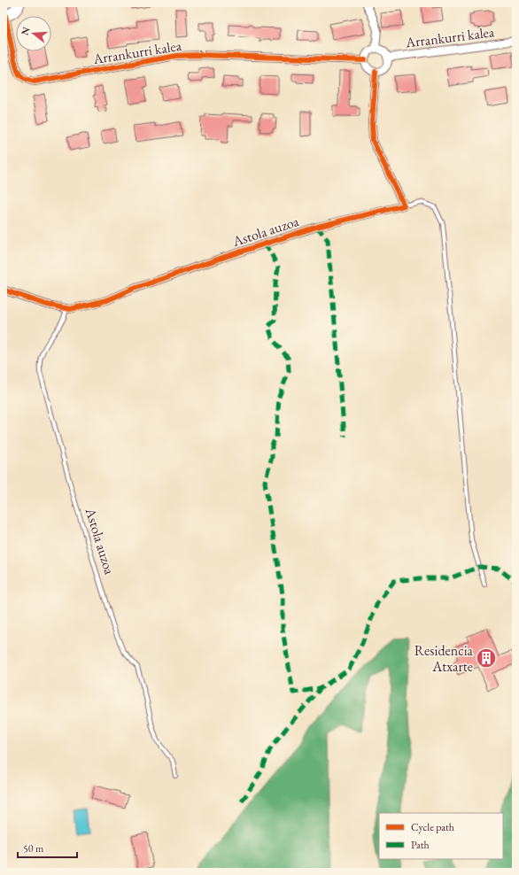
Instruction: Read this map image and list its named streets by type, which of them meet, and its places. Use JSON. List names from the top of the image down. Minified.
{"streets":{"street":["Arrankurri kalea","Astola auzoa"]},"places":{"building":["Residencia Atxarte"]},"legend":["Cycle path","Path"],"scale_bar":"50 m","north":"left"}
